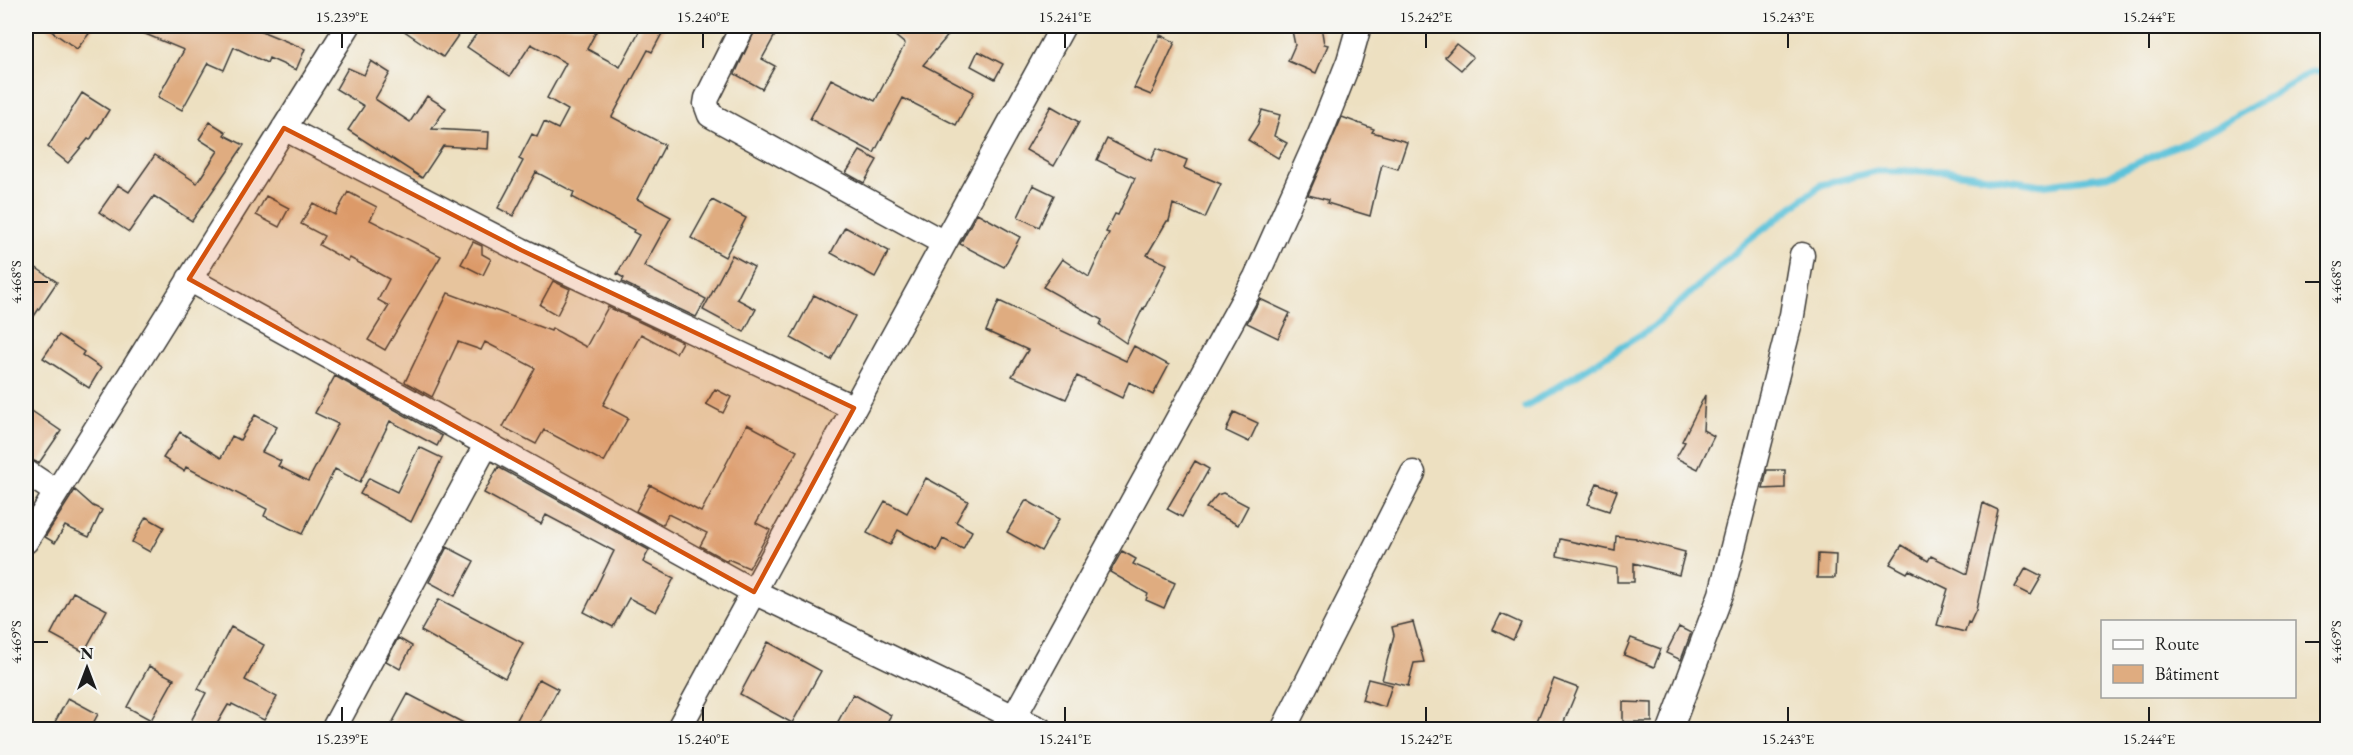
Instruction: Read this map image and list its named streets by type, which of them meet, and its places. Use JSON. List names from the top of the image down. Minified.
{"legend":["Route","Bâtiment"],"north":"top","coordinates":["15.239°E","15.240°E","15.241°E","15.242°E","15.243°E","15.244°E","4.468°S","4.469°S"]}
